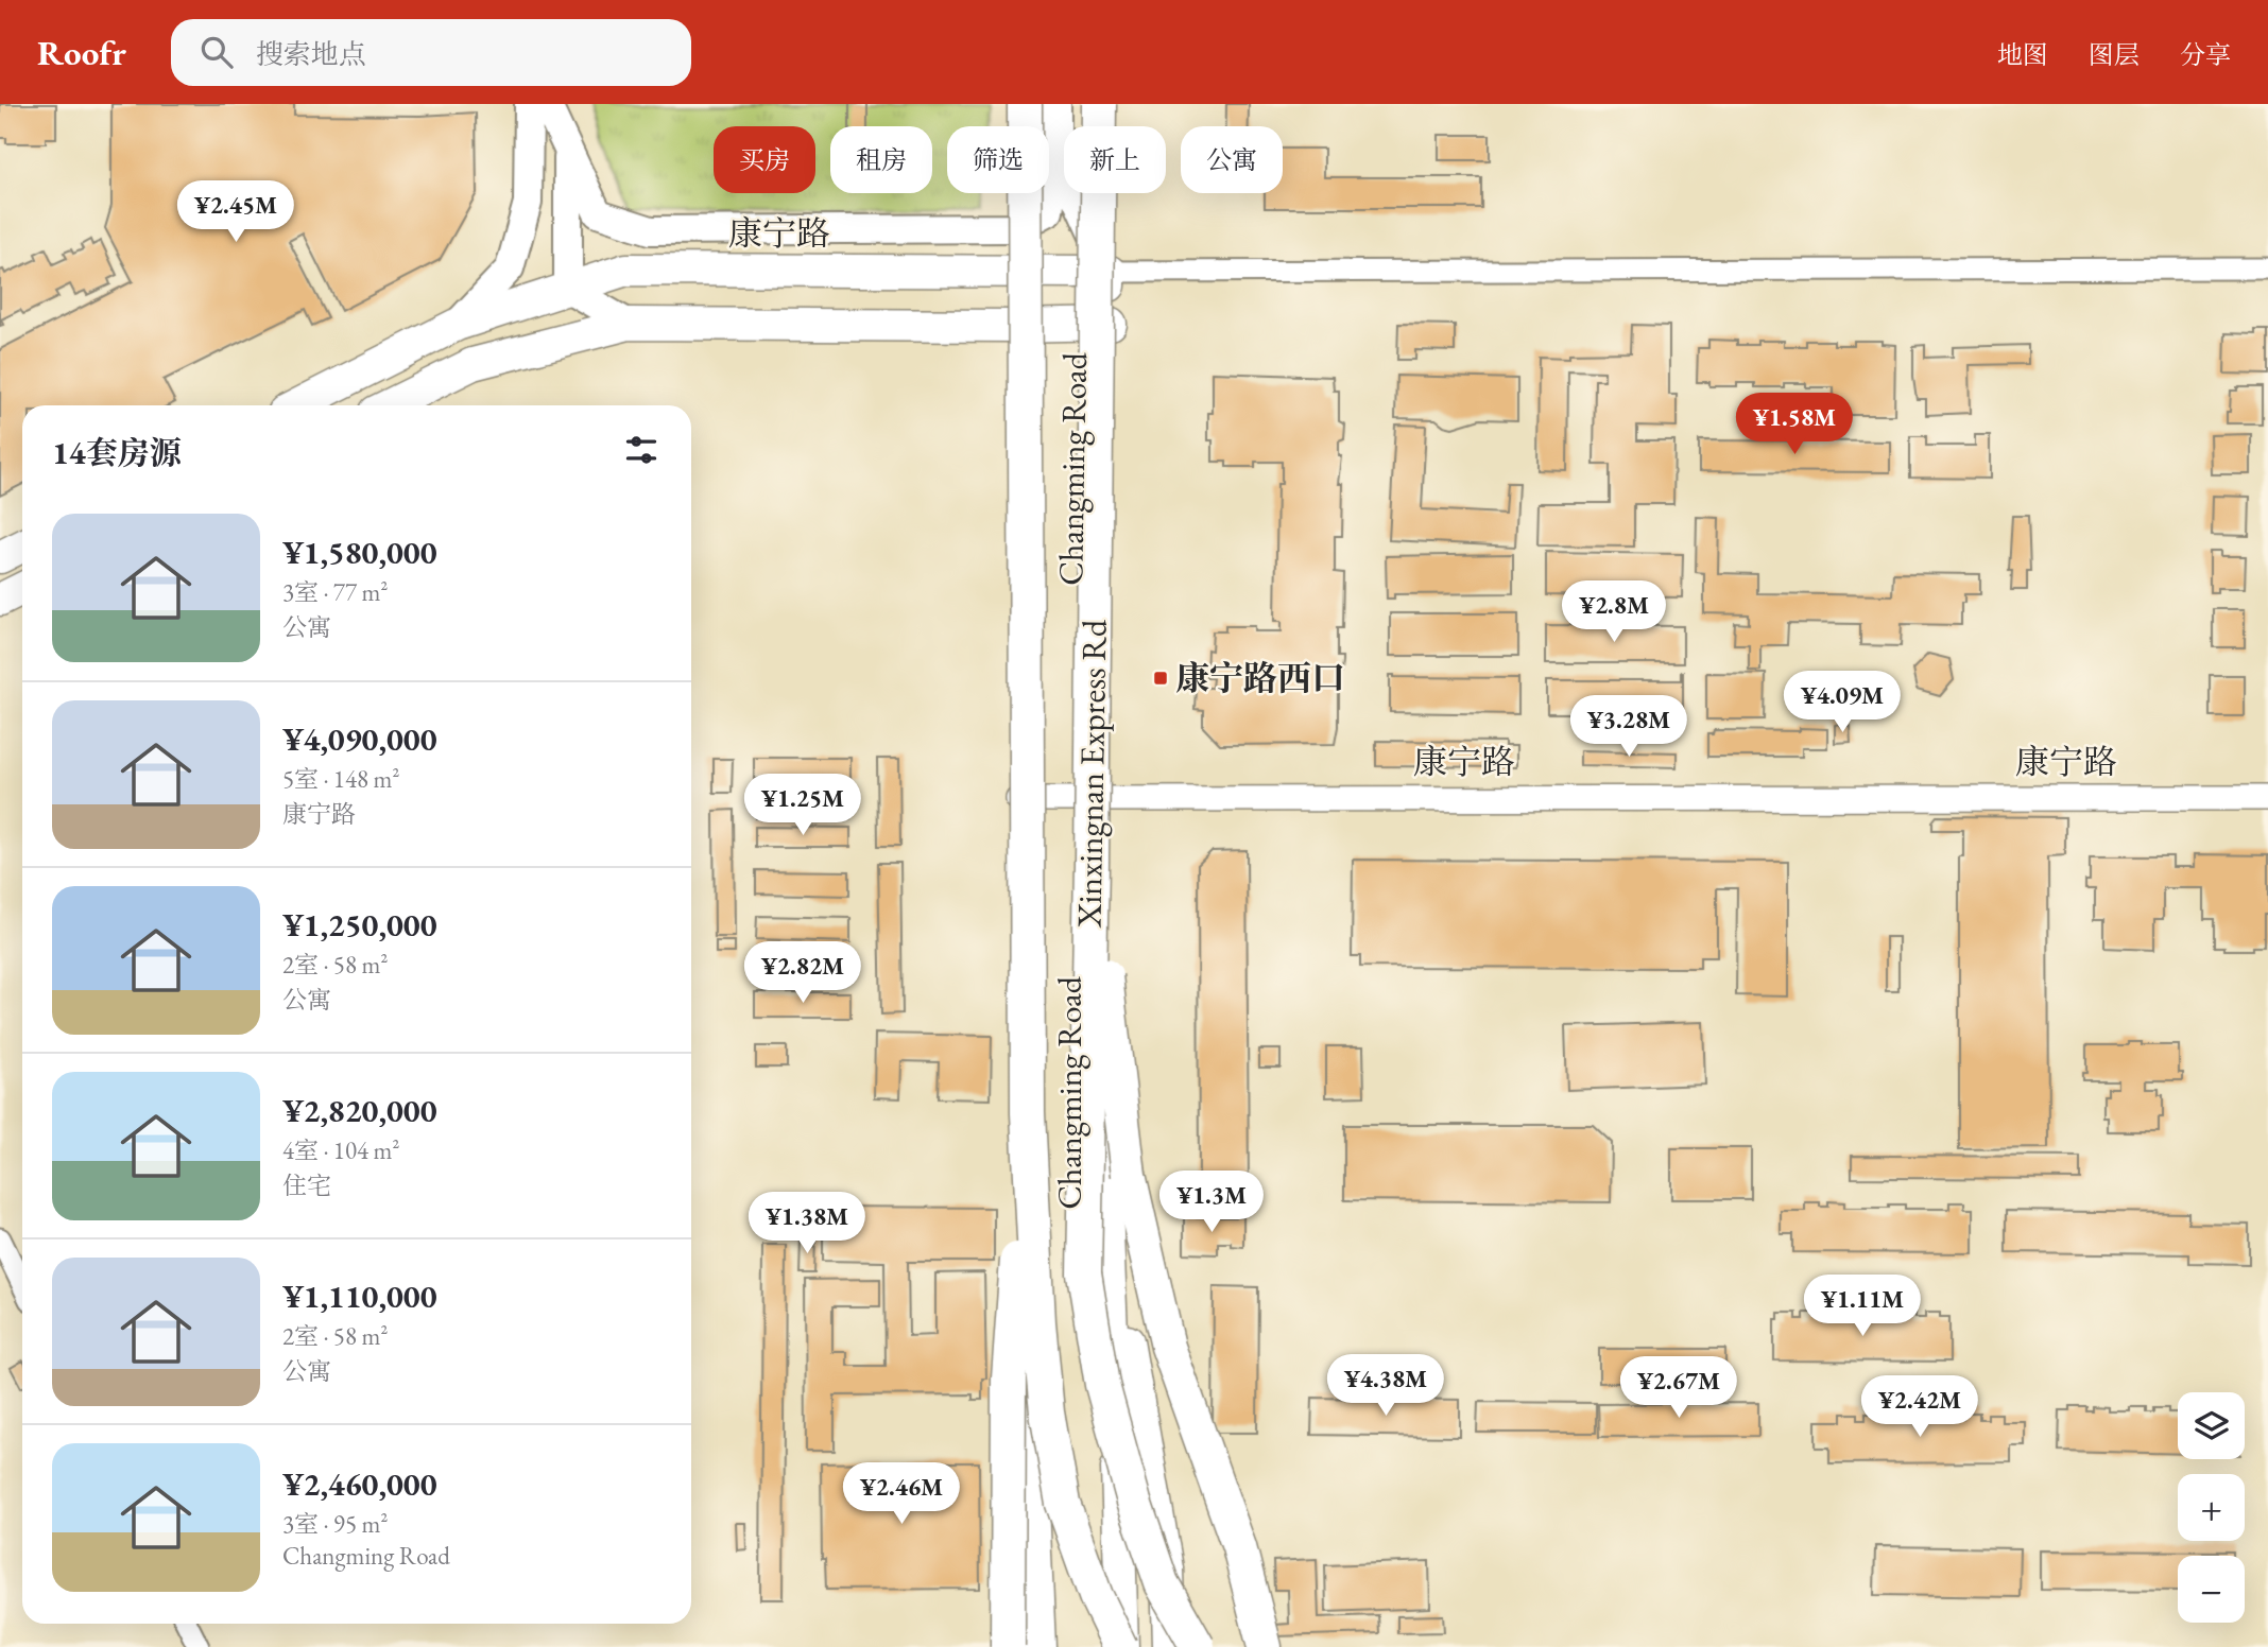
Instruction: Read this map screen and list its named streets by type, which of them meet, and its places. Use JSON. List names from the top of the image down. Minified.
{"streets":{"highway":["Xinxingnan Express Rd"],"main road":["康宁路","Changming Road"]},"crossings":[["康宁路","Changming Road"],["Changming Road","Xinxingnan Express Rd"]],"places":{"transit":["康宁路西口"]},"page":{"header":"Roofr","search":"搜索地点","nav":["地图","图层","分享"],"chip":["买房","租房","筛选","新上","公寓"],"price":["¥2.45M","¥1.58M","¥2.8M","¥4.09M","¥3.28M","¥1.25M","¥2.82M","¥1.3M","¥1.38M","¥1.11M","¥4.38M","¥2.67M","¥2.42M","¥2.46M"],"heading":"14套房源","list":[{"name":"¥1,580,000","note":"3室 · 77 m² · 公寓"},{"name":"¥4,090,000","note":"5室 · 148 m² · 康宁路"},{"name":"¥1,250,000","note":"2室 · 58 m² · 公寓"},{"name":"¥2,820,000","note":"4室 · 104 m² · 住宅"},{"name":"¥1,110,000","note":"2室 · 58 m² · 公寓"},{"name":"¥2,460,000","note":"3室 · 95 m² · Changming Road"}],"map_buttons":["+","−"]}}
